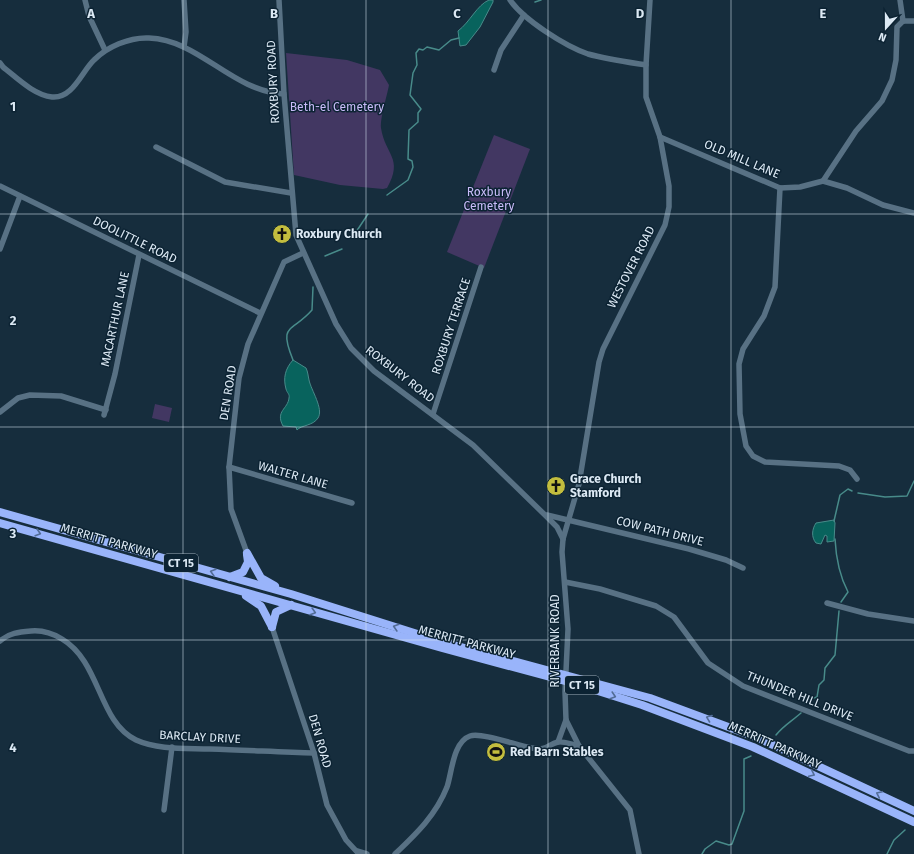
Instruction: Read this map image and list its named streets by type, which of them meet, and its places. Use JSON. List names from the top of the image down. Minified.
{"streets":{"highway":["MERRITT PARKWAY","CT 15"],"street":["ROXBURY ROAD","OLD MILL LANE","DOOLITTLE ROAD","WESTOVER ROAD","MACARTHUR LANE","ROXBURY TERRACE","DEN ROAD","WALTER LANE","COW PATH DRIVE","RIVERBANK ROAD","THUNDER HILL DRIVE","BARCLAY DRIVE"]},"crossings":[["ROXBURY ROAD","WESTOVER ROAD"],["ROXBURY ROAD","ROXBURY TERRACE"],["ROXBURY ROAD","DEN ROAD"],["ROXBURY ROAD","RIVERBANK ROAD"],["OLD MILL LANE","WESTOVER ROAD"],["DOOLITTLE ROAD","MACARTHUR LANE"],["DOOLITTLE ROAD","DEN ROAD"],["WESTOVER ROAD","COW PATH DRIVE"],["WESTOVER ROAD","RIVERBANK ROAD"],["DEN ROAD","WALTER LANE"],["DEN ROAD","BARCLAY DRIVE"],["RIVERBANK ROAD","THUNDER HILL DRIVE"]],"parks":["Beth-el Cemetery","Roxbury Cemetery"],"places":{"church":["Roxbury Church","Grace Church Stamford"],"sports":["Red Barn Stables"]},"north":"bottom","grid":{"columns":["A","B","C","D","E"],"rows":["1","2","3","4"]}}
